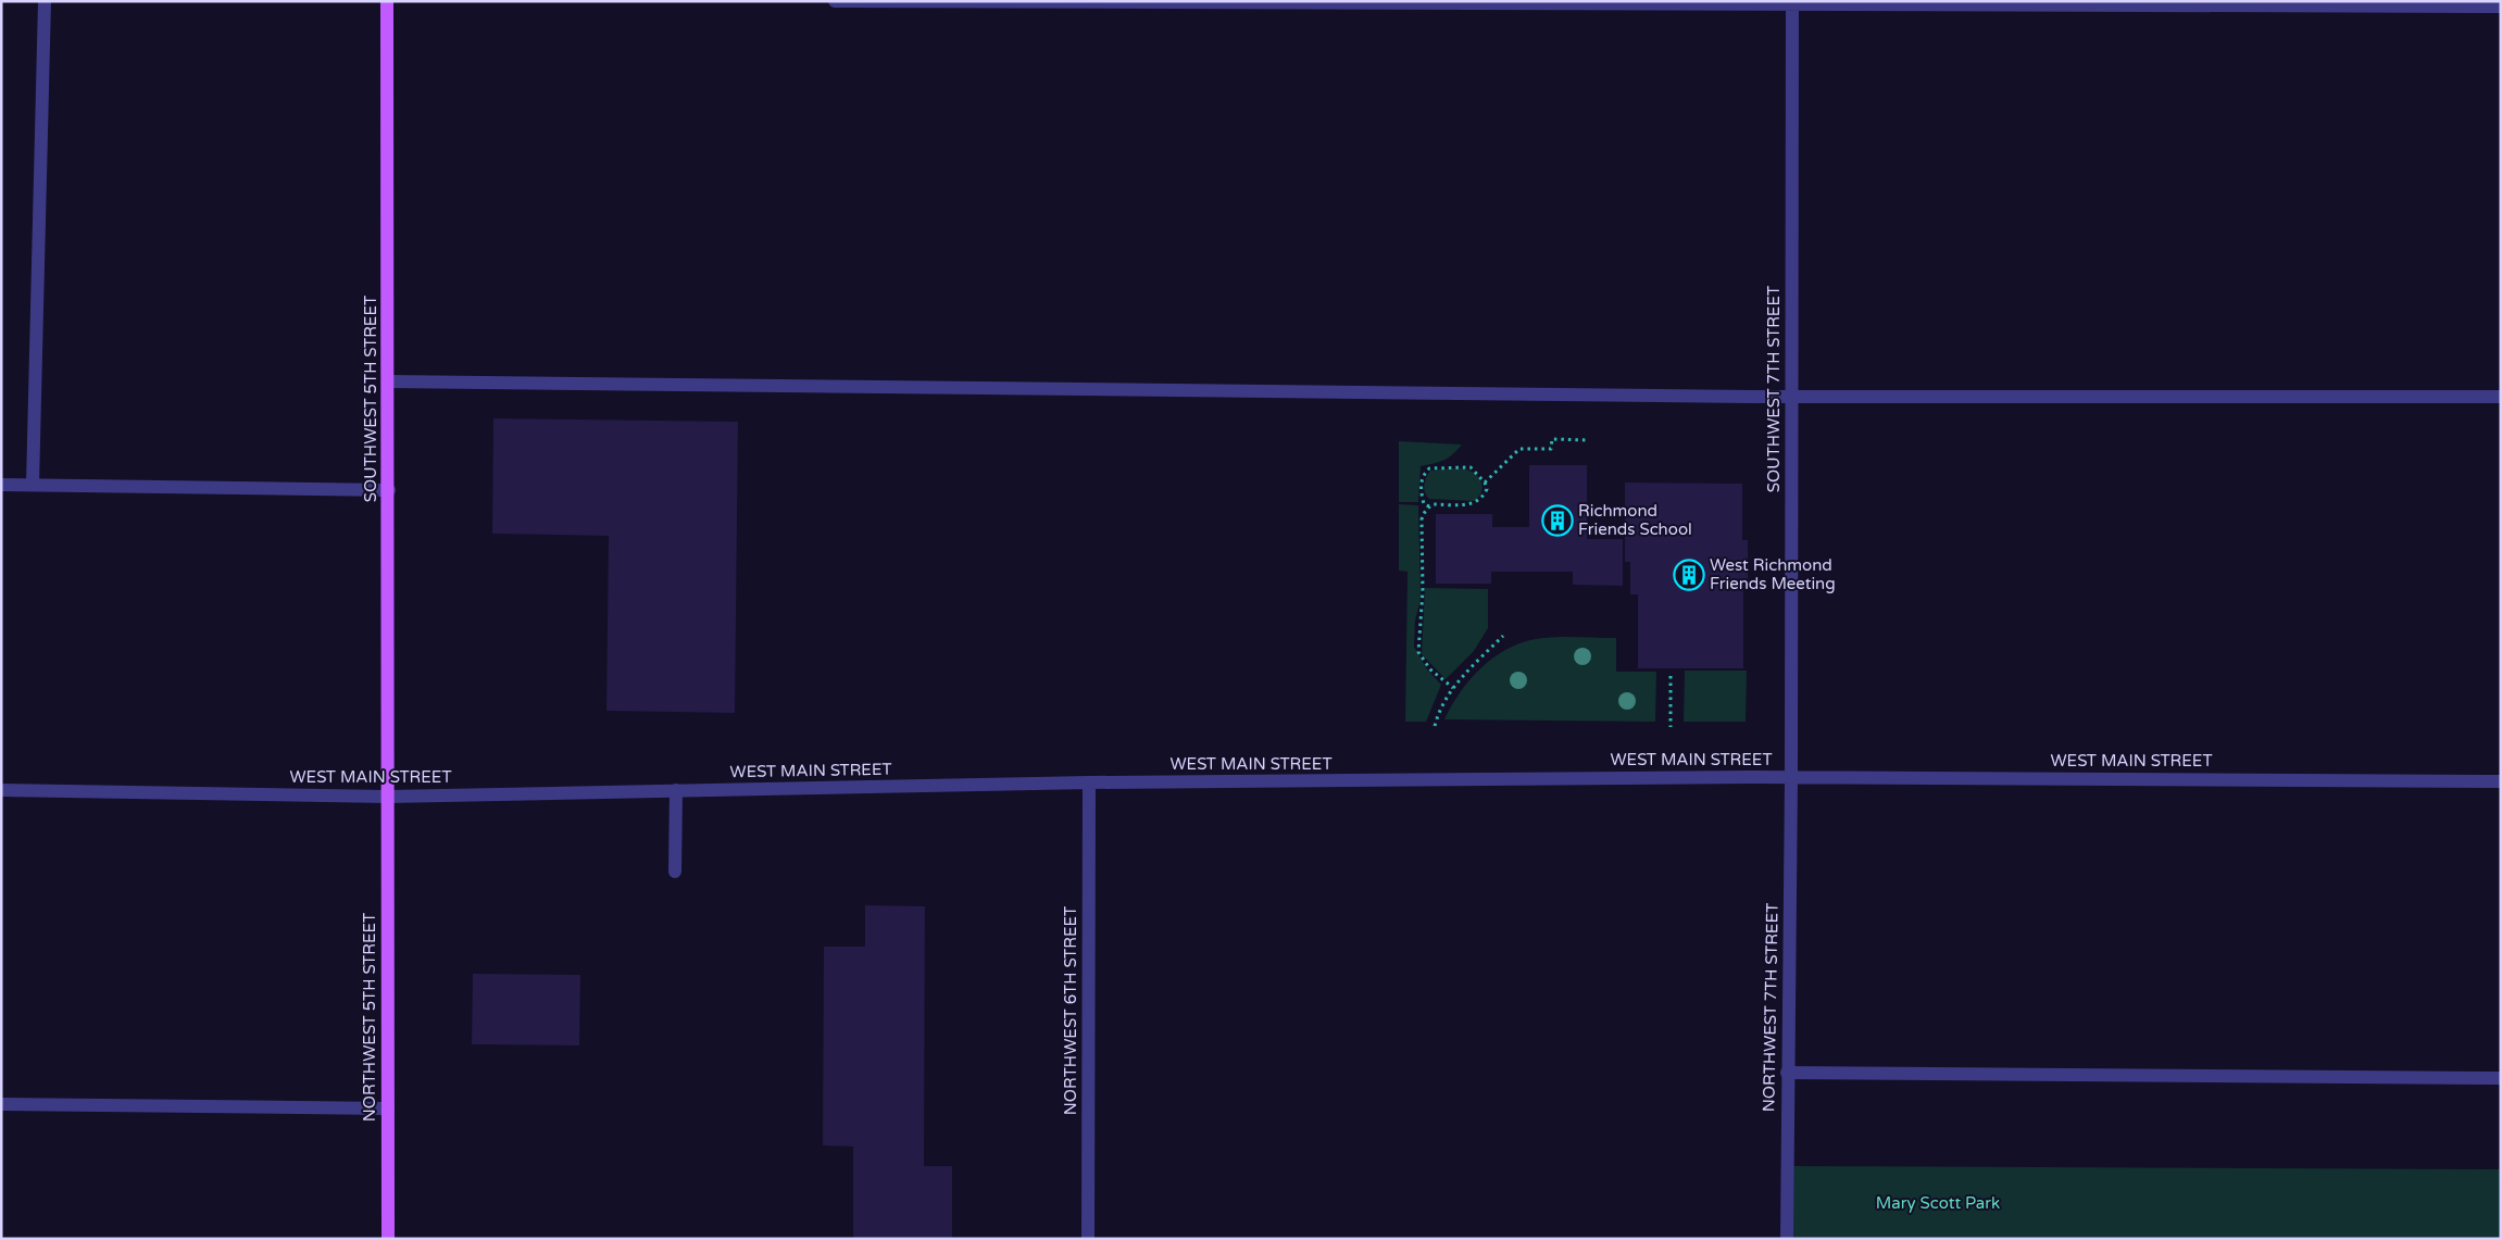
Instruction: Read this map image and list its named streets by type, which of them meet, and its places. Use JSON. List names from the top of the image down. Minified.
{"streets":{"main road":["SOUTHWEST 5TH STREET","NORTHWEST 5TH STREET"],"street":["SOUTHWEST 7TH STREET","WEST MAIN STREET","NORTHWEST 7TH STREET","NORTHWEST 6TH STREET"]},"crossings":[["SOUTHWEST 7TH STREET","WEST MAIN STREET"],["SOUTHWEST 7TH STREET","NORTHWEST 7TH STREET"],["SOUTHWEST 5TH STREET","WEST MAIN STREET"],["SOUTHWEST 5TH STREET","NORTHWEST 5TH STREET"],["WEST MAIN STREET","NORTHWEST 7TH STREET"],["WEST MAIN STREET","NORTHWEST 6TH STREET"],["WEST MAIN STREET","NORTHWEST 5TH STREET"]],"parks":["Mary Scott Park"],"places":{"building":["Richmond Friends School","West Richmond Friends Meeting"]}}
